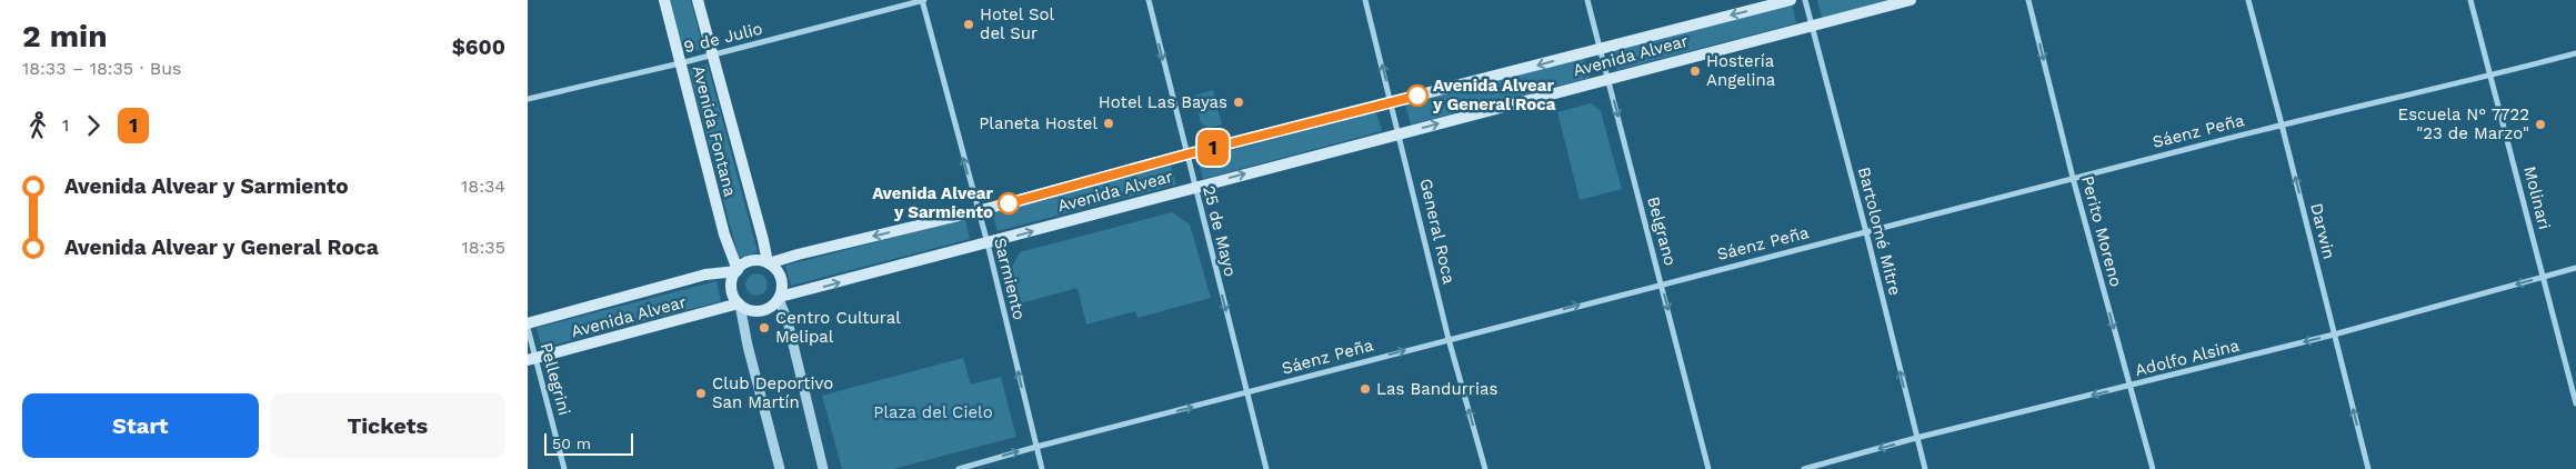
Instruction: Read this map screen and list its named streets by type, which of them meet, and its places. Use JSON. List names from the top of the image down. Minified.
{"streets":{"main road":["Avenida Alvear","Avenida Fontana"],"street":["9 de Julio","Sáenz Peña","Molinari","25 de Mayo","General Roca","Belgrano","Bartolomé Mitre","Perito Moreno","Darwin","Sarmiento","Adolfo Alsina","Pellegrini"]},"crossings":[["9 de Julio","Avenida Fontana"],["9 de Julio","Sarmiento"],["Avenida Alvear","Avenida Fontana"],["Avenida Alvear","25 de Mayo"],["Avenida Alvear","General Roca"],["Avenida Alvear","Belgrano"],["Avenida Alvear","Bartolomé Mitre"],["Avenida Alvear","Sarmiento"],["Avenida Alvear","Pellegrini"],["Sáenz Peña","Molinari"],["Sáenz Peña","25 de Mayo"],["Sáenz Peña","General Roca"],["Sáenz Peña","Belgrano"],["Sáenz Peña","Bartolomé Mitre"],["Sáenz Peña","Perito Moreno"],["Sáenz Peña","Darwin"],["Sáenz Peña","Sarmiento"],["Molinari","Adolfo Alsina"],["Bartolomé Mitre","Adolfo Alsina"],["Perito Moreno","Adolfo Alsina"],["Darwin","Adolfo Alsina"]],"one_way":["Sáenz Peña","25 de Mayo","General Roca","Belgrano","Bartolomé Mitre","Perito Moreno","Darwin","Sarmiento","Adolfo Alsina"],"parks":["Plaza del Cielo"],"places":["Hotel Sol del Sur","Hostería Angelina","Avenida Alvear y General Roca","Hotel Las Bayas","Planeta Hostel","Escuela N° 7722 \"23 de Marzo\"","Avenida Alvear y Sarmiento","Centro Cultural Melipal","Las Bandurrias","Club Deportivo San Martín"],"lines":["bus line 1"],"scale_bar":"50 m","page":{"heading":["2 min","18:33 – 18:35 · Bus","$600"],"on_map":"1","legs":["1","1"],"list":[{"name":"Avenida Alvear y Sarmiento","value":"18:34"},{"name":"Avenida Alvear y General Roca","value":"18:35"}],"buttons":["Start","Tickets"],"scale":"50 m"}}
